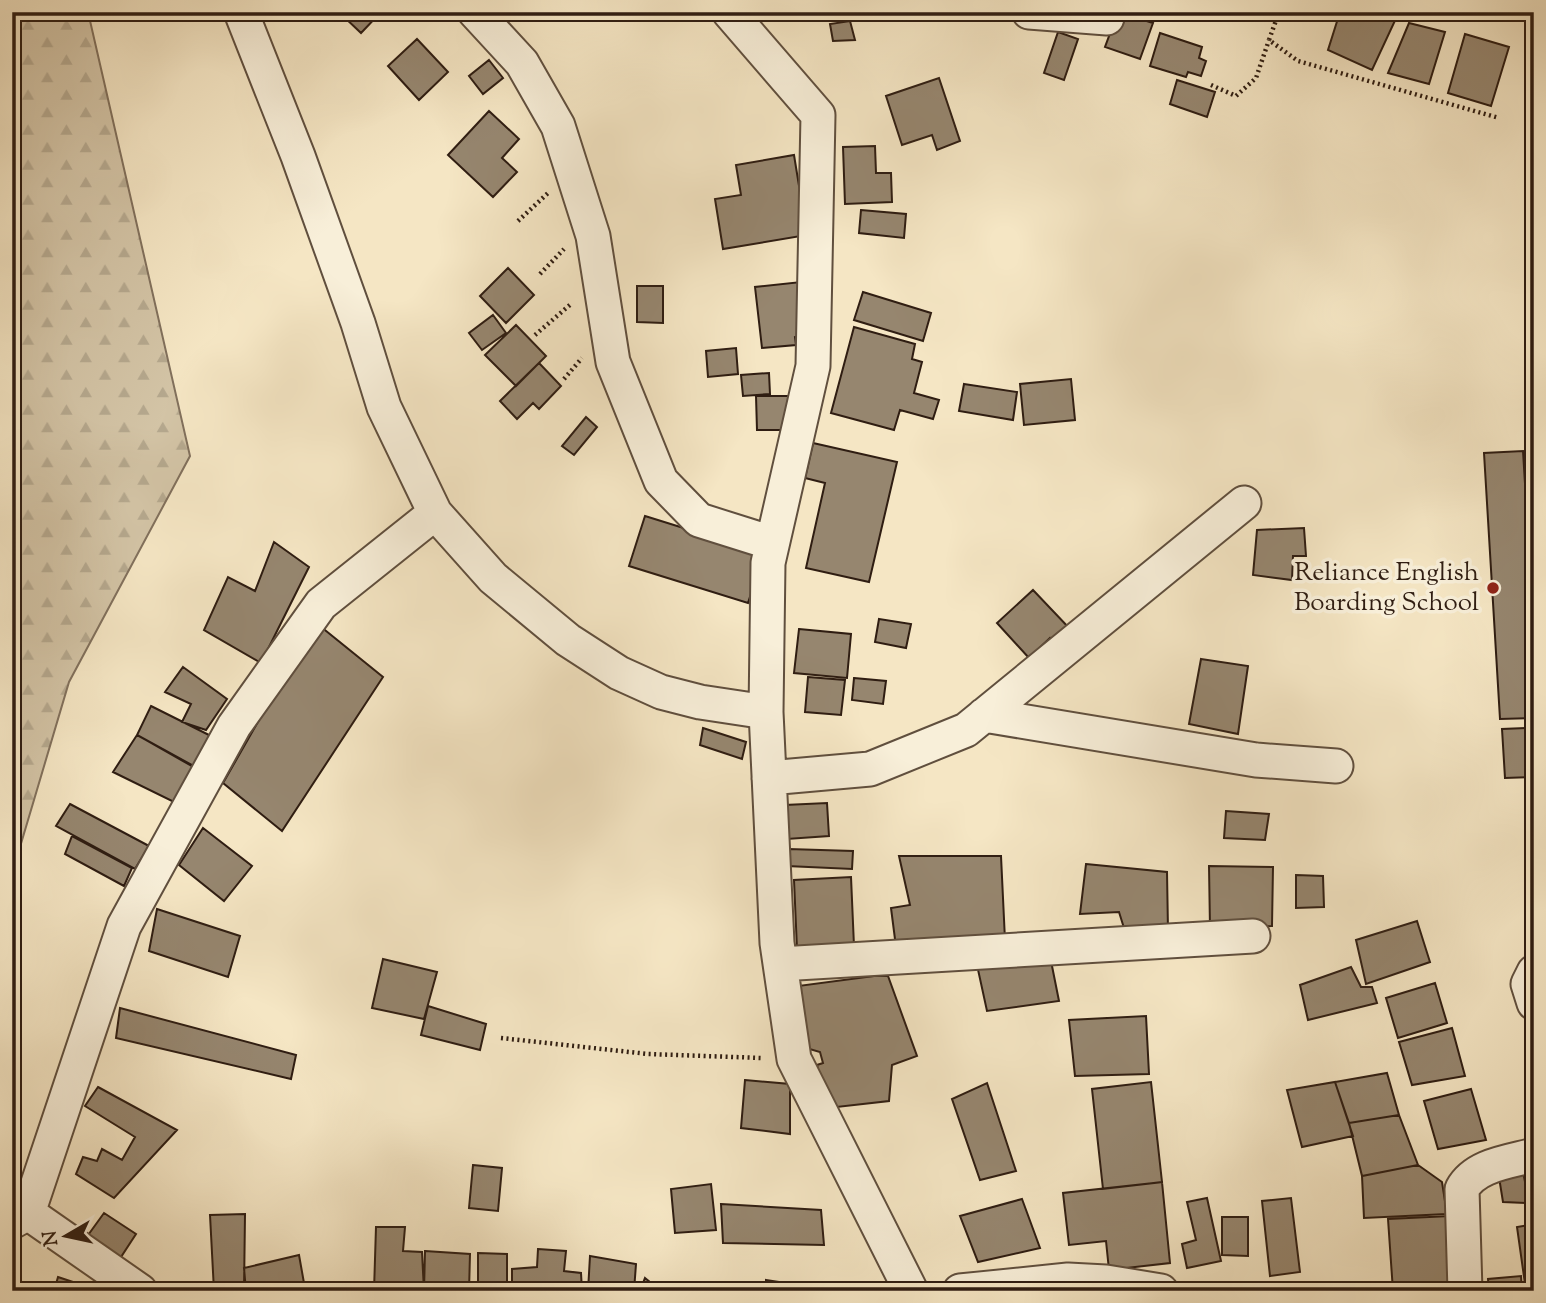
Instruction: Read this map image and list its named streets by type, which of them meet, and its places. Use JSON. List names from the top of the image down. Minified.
{"places":["Reliance English Boarding School"],"north":"left"}
